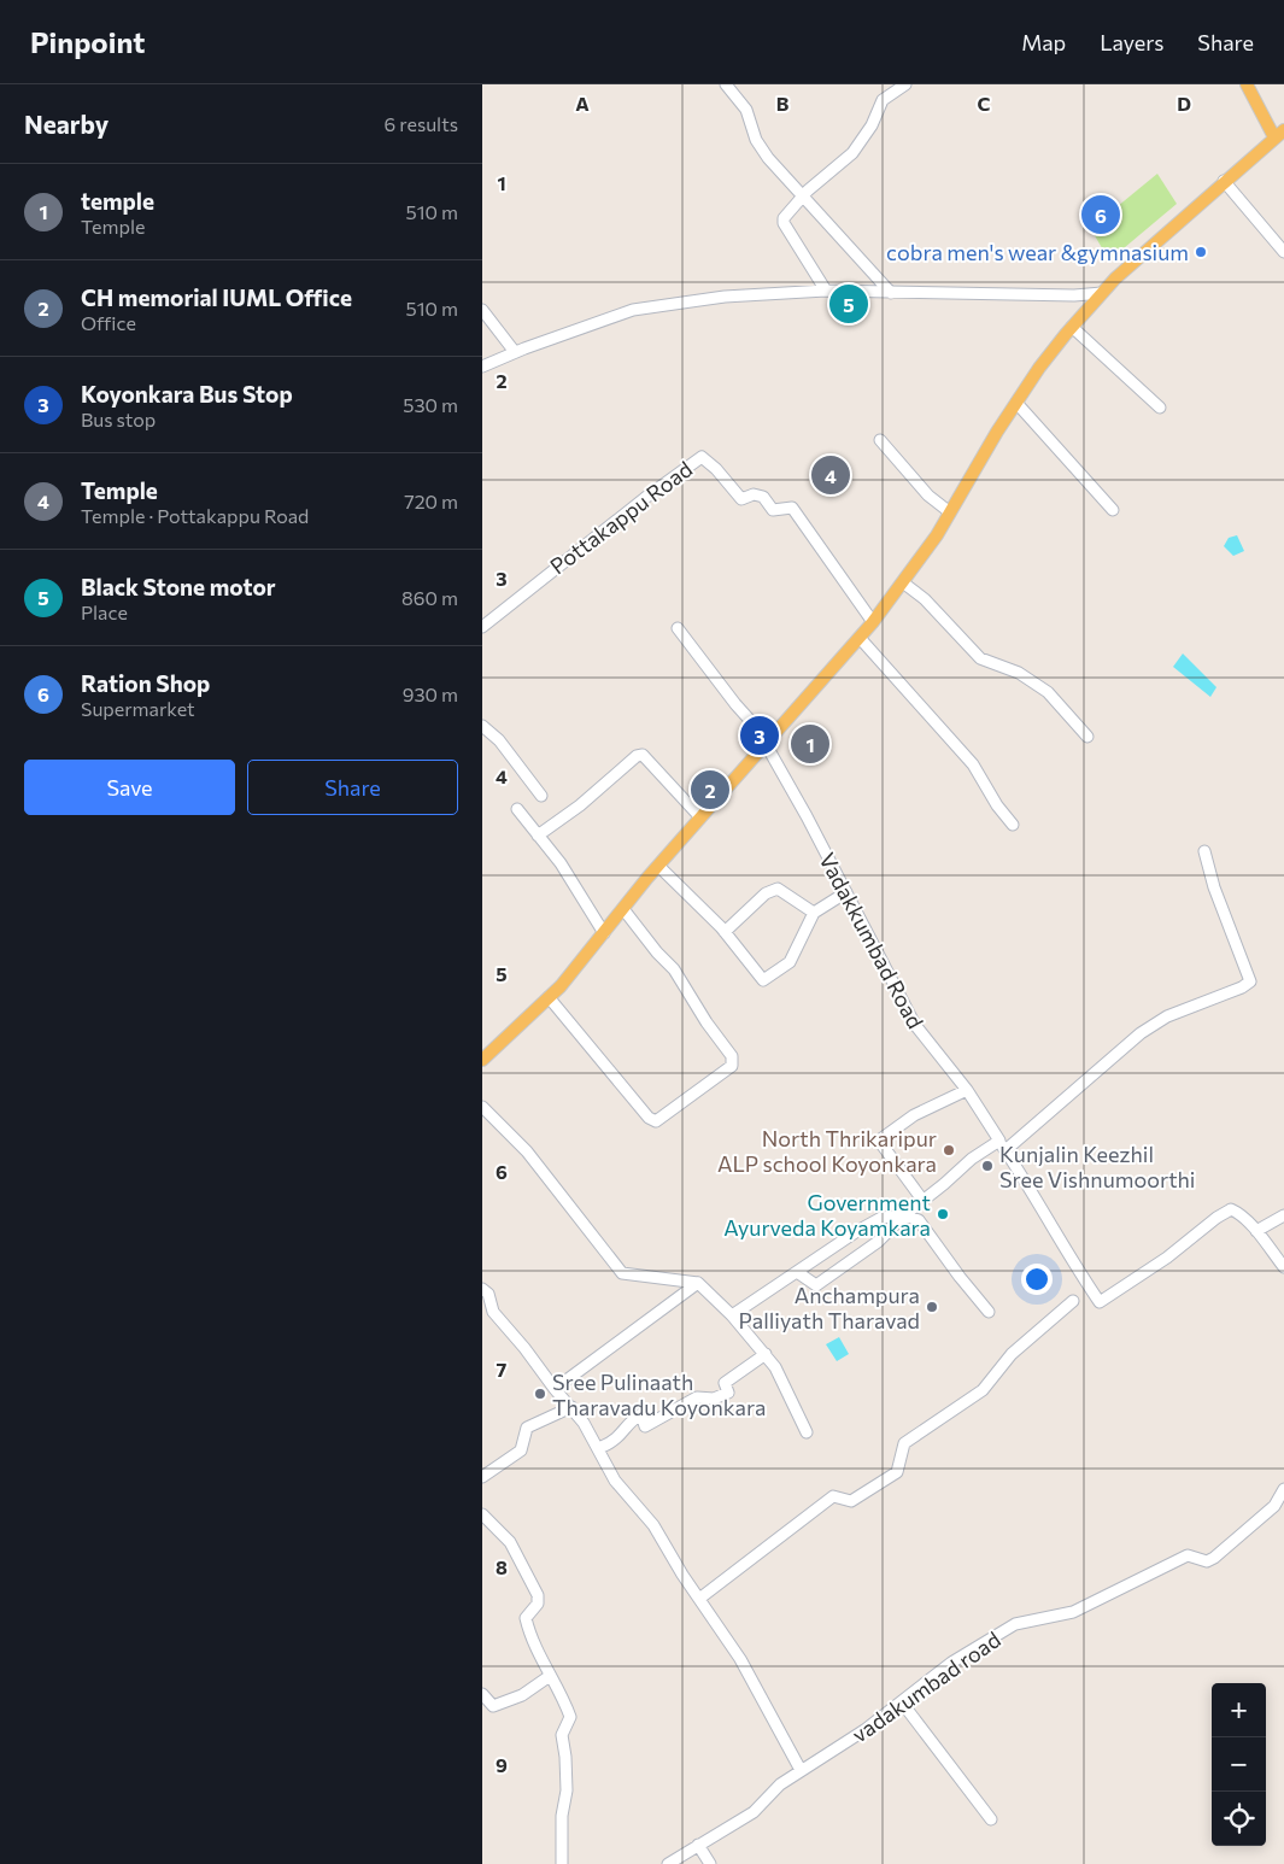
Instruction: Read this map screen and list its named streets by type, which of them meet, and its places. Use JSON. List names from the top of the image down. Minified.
{"streets":{"street":["Pottakappu Road","Vadakkumbad Road","vadakumbad road"]},"places":["cobra men's wear &gymnasium","North Thrikaripur ALP school Koyonkara","Kunjalin Keezhil Sree Vishnumoorthi","Government Ayurveda Koyamkara","Anchampura Palliyath Tharavad","Sree Pulinaath Tharavadu Koyonkara"],"page":{"header":"Pinpoint","nav":["Map","Layers","Share"],"heading":["Nearby","6 results"],"list":[{"mark":"1","name":"temple","note":"Temple","value":"510 m"},{"mark":"2","name":"CH memorial IUML Office","note":"Office","value":"510 m"},{"mark":"3","name":"Koyonkara Bus Stop","note":"Bus stop","value":"530 m"},{"mark":"4","name":"Temple","note":"Temple · Pottakappu Road","value":"720 m"},{"mark":"5","name":"Black Stone motor","note":"Place","value":"860 m"},{"mark":"6","name":"Ration Shop","note":"Supermarket","value":"930 m"}],"pins":["6","5","4","3","1","2"],"buttons":["Save","Share"],"map_buttons":["+","−"]},"grid":{"columns":["A","B","C","D"],"rows":["1","2","3","4","5","6","7","8","9"]}}
